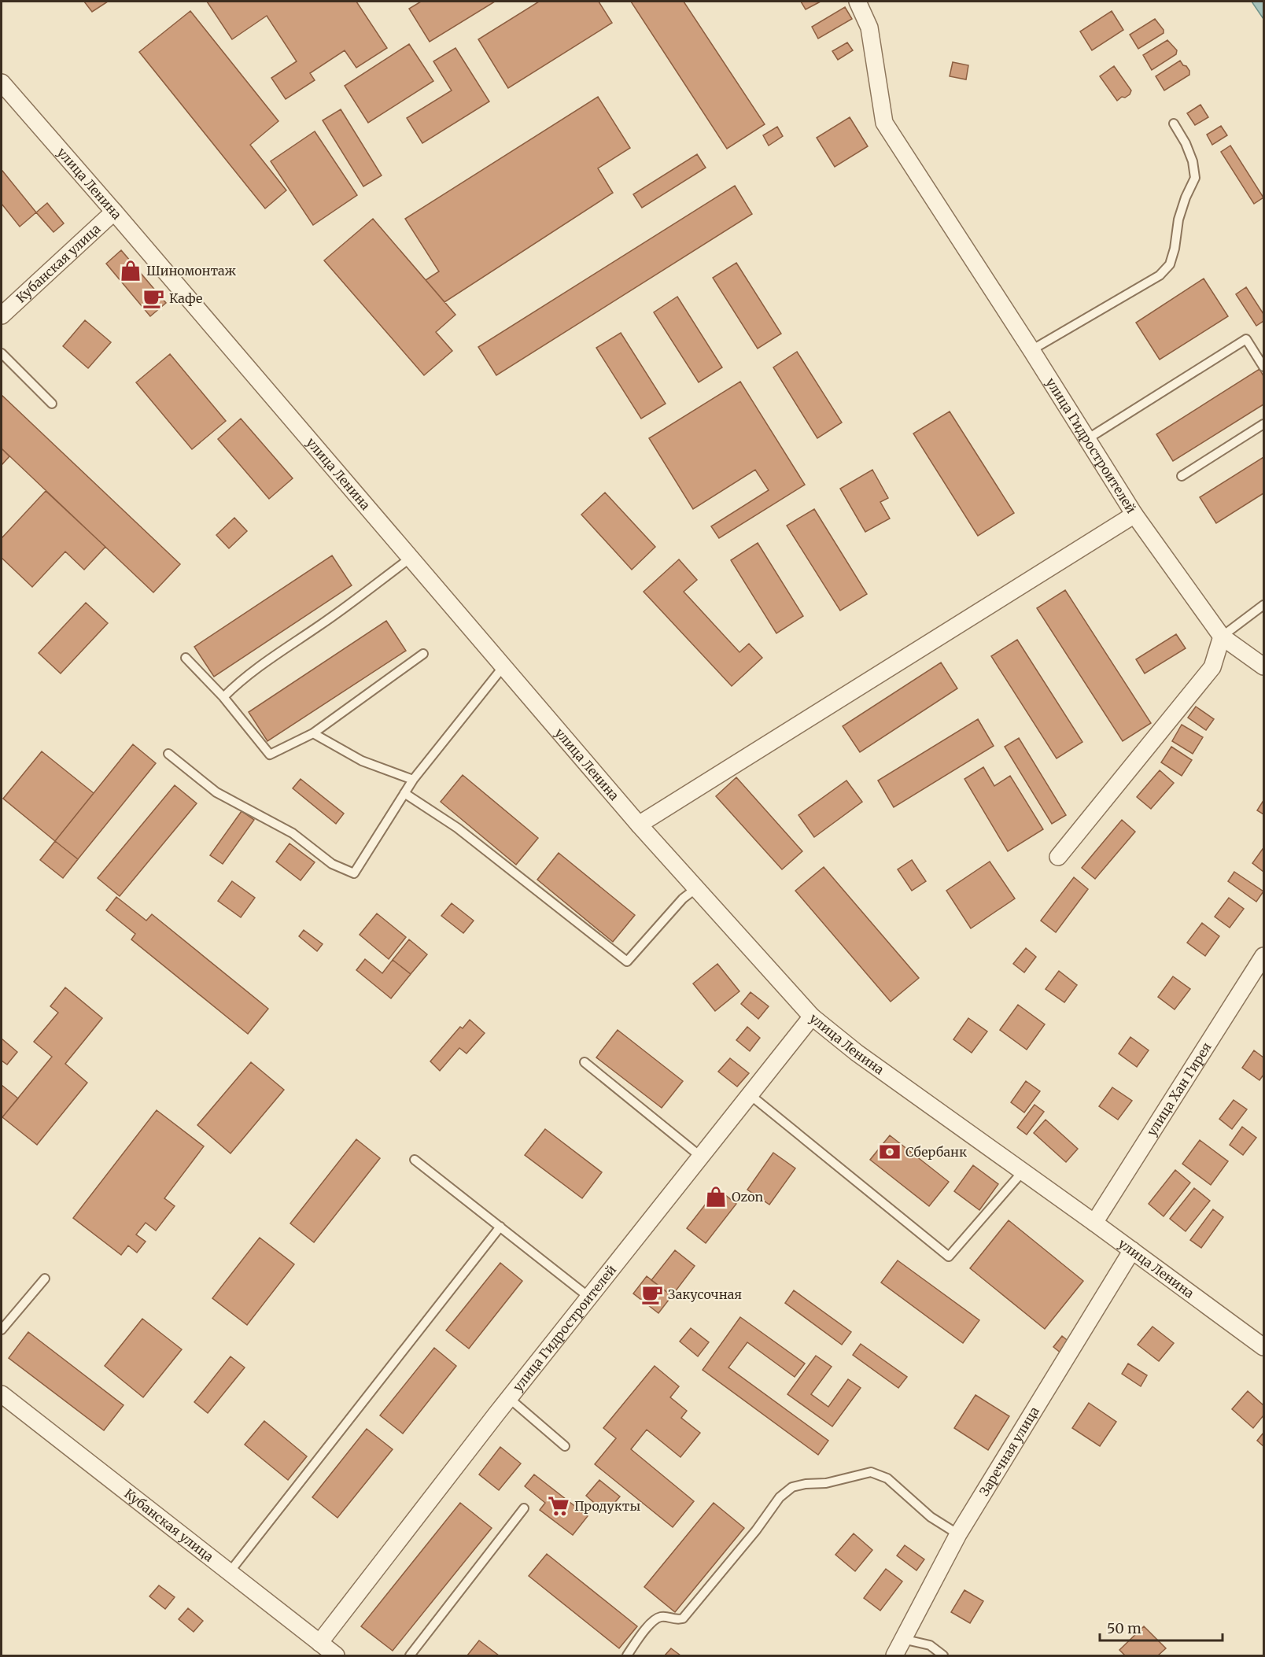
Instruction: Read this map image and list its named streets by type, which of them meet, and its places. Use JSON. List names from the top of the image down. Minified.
{"streets":{"street":["улица Ленина","Кубанская улица","улица Гидростроителей","улица Хан Гирея","Заречная улица"]},"crossings":[["улица Ленина","Кубанская улица"],["улица Ленина","улица Гидростроителей"],["улица Ленина","улица Хан Гирея"],["улица Ленина","Заречная улица"],["Кубанская улица","улица Гидростроителей"]],"places":{"shop":["Шиномонтаж","Ozon"],"cafe":["Кафе","Закусочная"],"bank":["Сбербанк"],"supermarket":["Продукты"]},"scale_bar":"50 m"}
